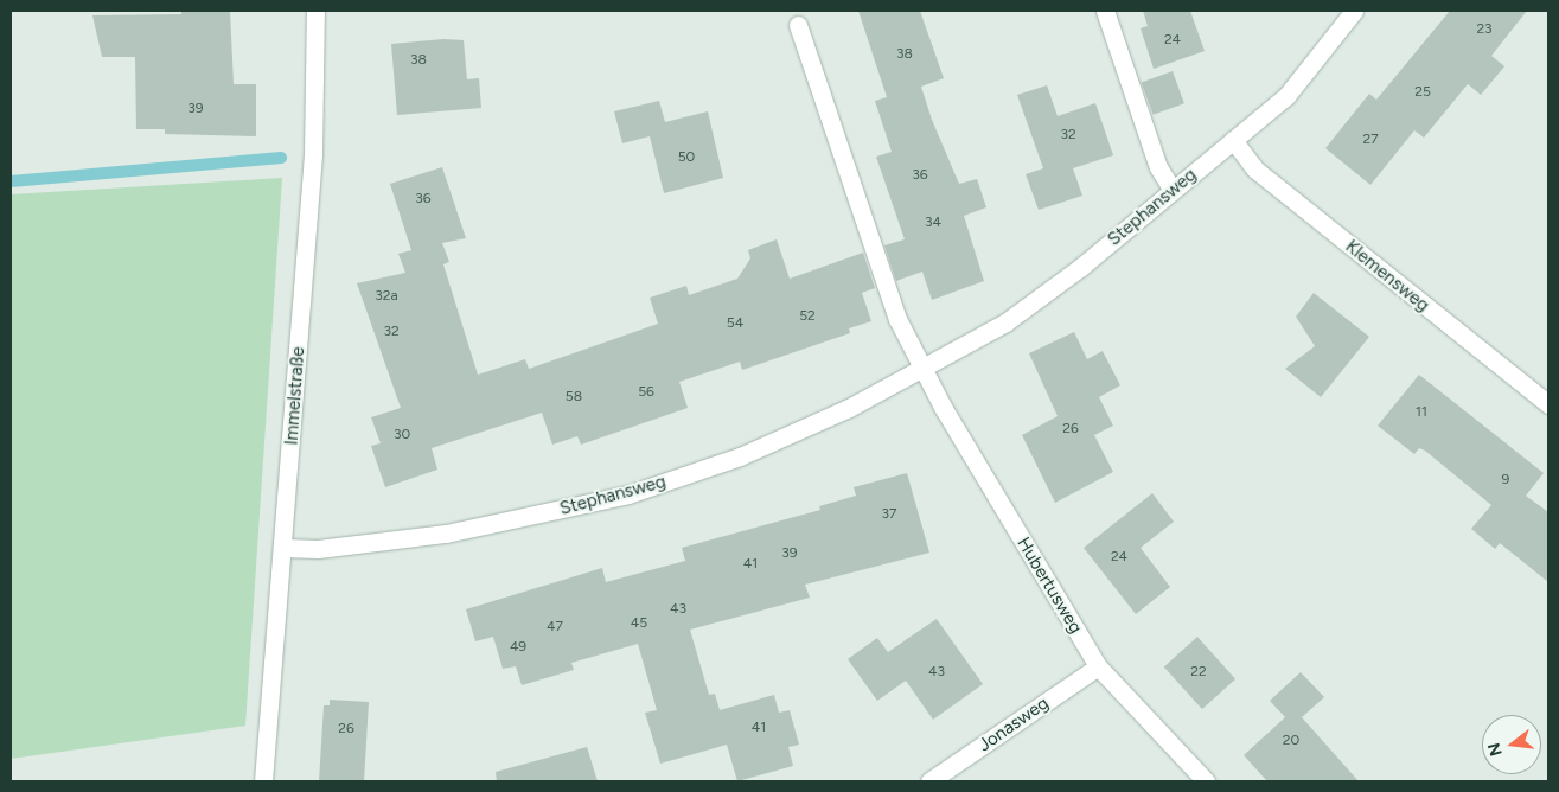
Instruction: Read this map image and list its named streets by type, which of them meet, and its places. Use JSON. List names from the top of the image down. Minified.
{"streets":{"street":["Stephansweg","Klemensweg","Immelstraße","Hubertusweg","Jonasweg"]},"crossings":[["Stephansweg","Klemensweg"],["Stephansweg","Immelstraße"],["Stephansweg","Hubertusweg"],["Hubertusweg","Jonasweg"]],"house_numbers":["23","24","38","38","25","39","32","27","50","36","36","34","32a","52","54","32","56","58","11","26","30","9","37","39","24","41","43","45","47","49","43","22","41","26","20"],"north":"left"}
